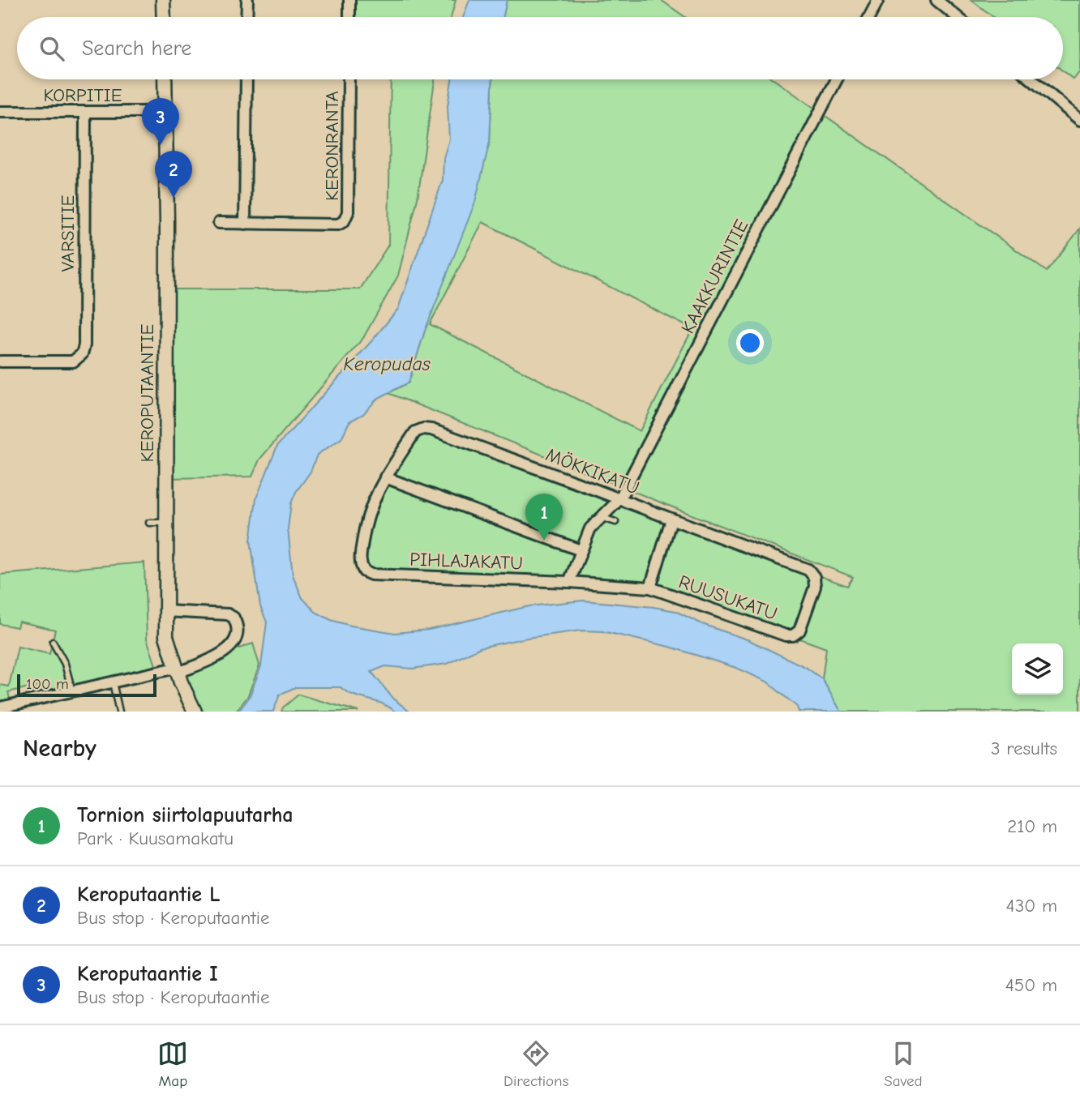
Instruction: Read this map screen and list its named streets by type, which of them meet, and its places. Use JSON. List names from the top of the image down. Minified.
{"streets":{"street":["KORPITIE","KERONRANTA","VARSITIE","KAAKKURINTIE","KEROPUTAANTIE","MÖKKIKATU","PIHLAJAKATU","RUUSUKATU"]},"crossings":[["KORPITIE","VARSITIE"],["KORPITIE","KEROPUTAANTIE"],["KAAKKURINTIE","MÖKKIKATU"],["MÖKKIKATU","PIHLAJAKATU"],["MÖKKIKATU","RUUSUKATU"]],"water":["Keropudas"],"scale_bar":"100 m","page":{"search":"Search here","pins":["3","2","1"],"scale":"100 m","heading":["Nearby","3 results"],"list":[{"mark":"1","name":"Tornion siirtolapuutarha","note":"Park · Kuusamakatu","value":"210 m"},{"mark":"2","name":"Keroputaantie L","note":"Bus stop · Keroputaantie","value":"430 m"},{"mark":"3","name":"Keroputaantie I","note":"Bus stop · Keroputaantie","value":"450 m"}],"nav":["Map","Directions","Saved"]}}
